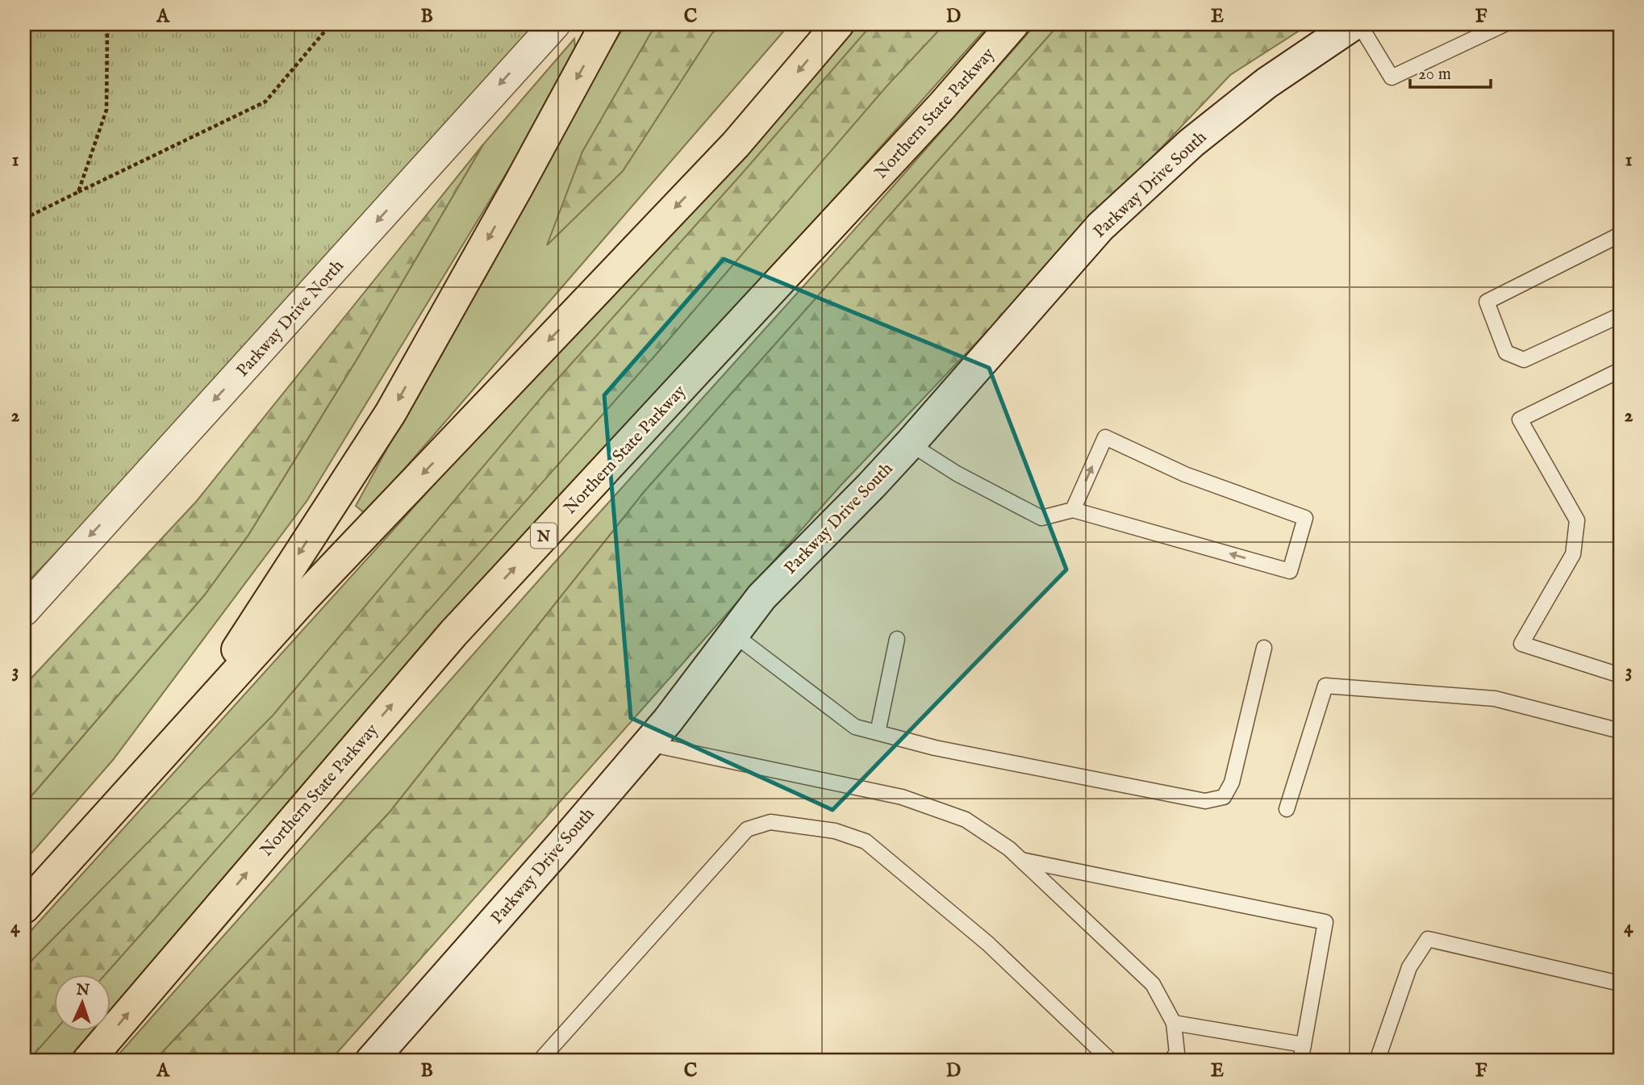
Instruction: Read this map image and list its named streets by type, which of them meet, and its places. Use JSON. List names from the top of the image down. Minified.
{"streets":{"highway":["Northern State Parkway","N"],"street":["Parkway Drive South","Parkway Drive North"]},"one_way":["Parkway Drive North"],"scale_bar":"20 m","north":"top","grid":{"columns":["A","B","C","D","E","F"],"rows":["1","2","3","4"]}}
